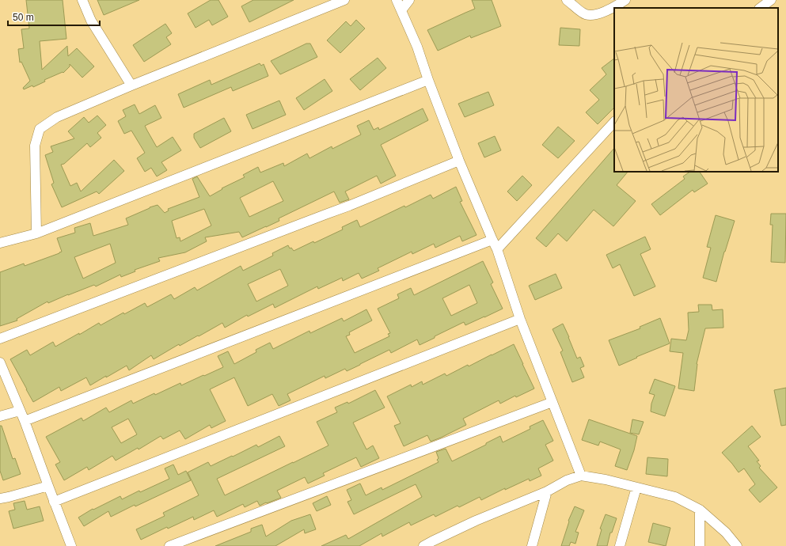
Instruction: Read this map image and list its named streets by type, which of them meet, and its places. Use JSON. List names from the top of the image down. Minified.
{"scale_bar":"50 m"}
